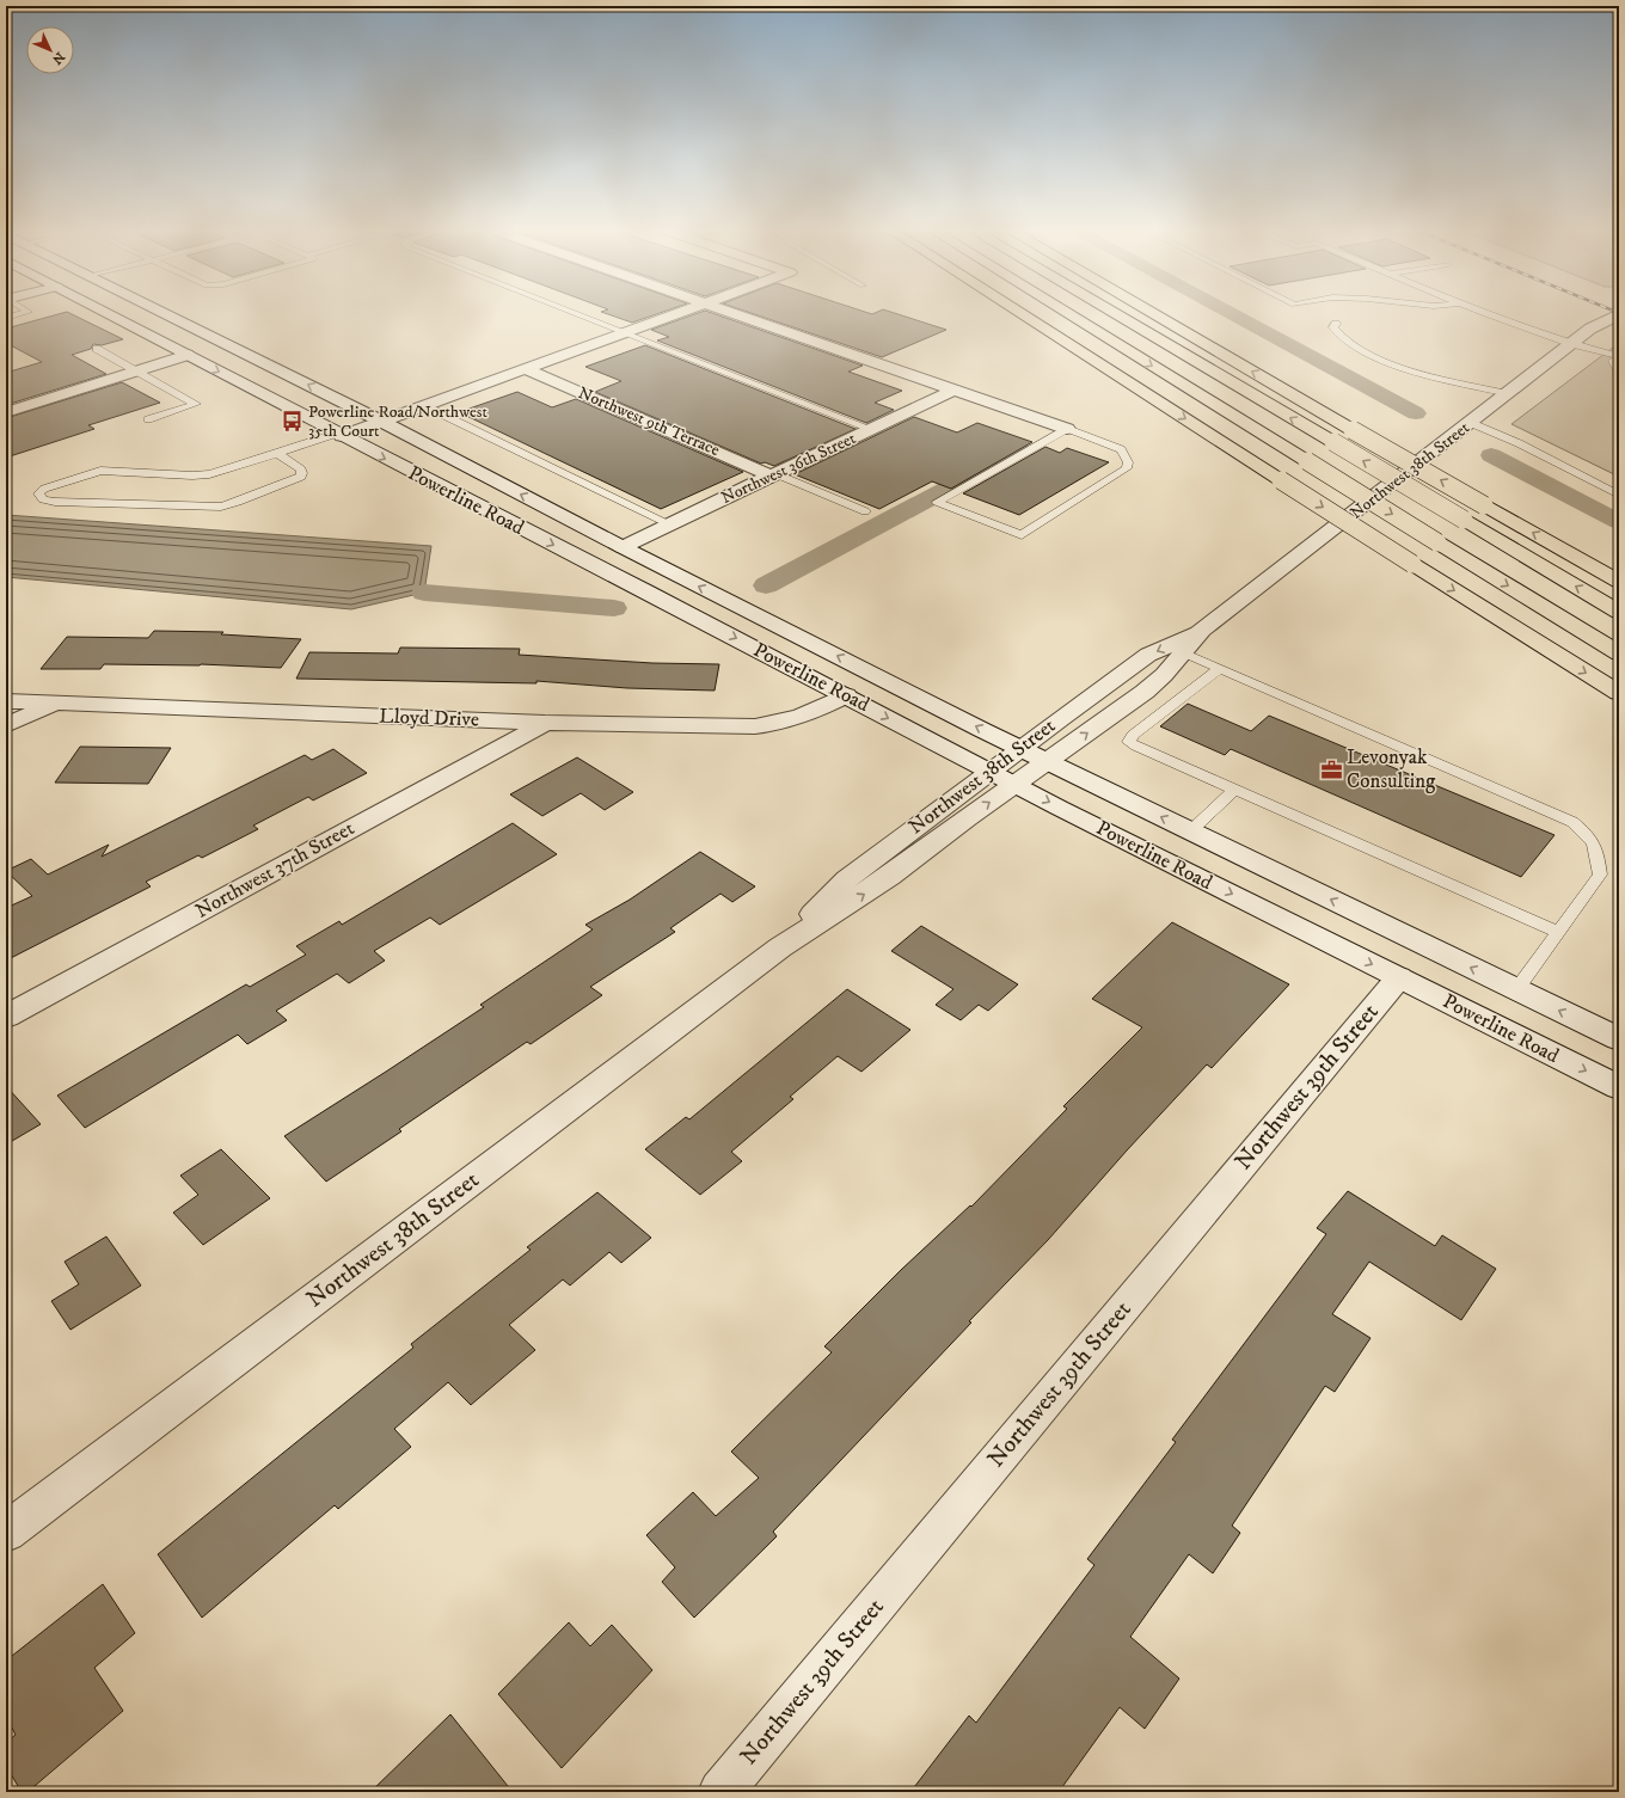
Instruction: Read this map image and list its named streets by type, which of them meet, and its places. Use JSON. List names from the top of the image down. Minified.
{"streets":{"street":["Northwest 9th Terrace","Northwest 36th Street","Northwest 38th Street","Powerline Road","Lloyd Drive","Northwest 37th Street","Northwest 39th Street"]},"crossings":[["Northwest 9th Terrace","Northwest 36th Street"],["Northwest 36th Street","Powerline Road"],["Northwest 38th Street","Powerline Road"],["Powerline Road","Lloyd Drive"],["Powerline Road","Northwest 39th Street"],["Lloyd Drive","Northwest 37th Street"]],"places":{"bus stop":["Powerline Road/Northwest 35th Court"],"office":["Levonyak Consulting"]},"north":"bottom right"}
